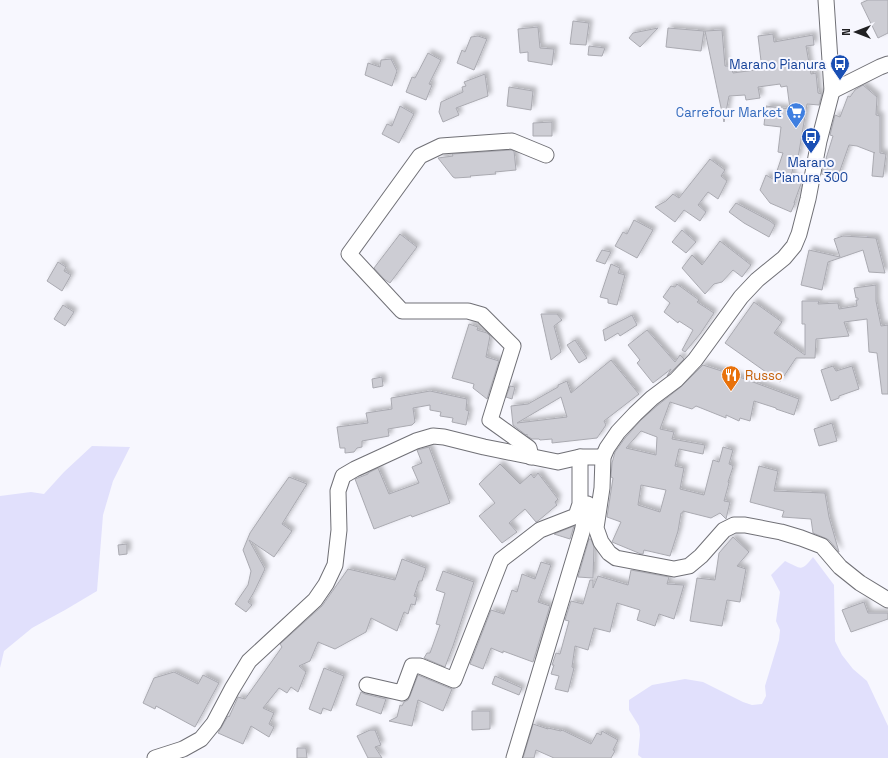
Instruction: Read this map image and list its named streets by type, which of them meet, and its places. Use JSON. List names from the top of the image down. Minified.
{"places":{"bus stop":["Marano Pianura","Marano Pianura 300"],"supermarket":["Carrefour Market"],"restaurant":["Russo"]},"north":"left"}
